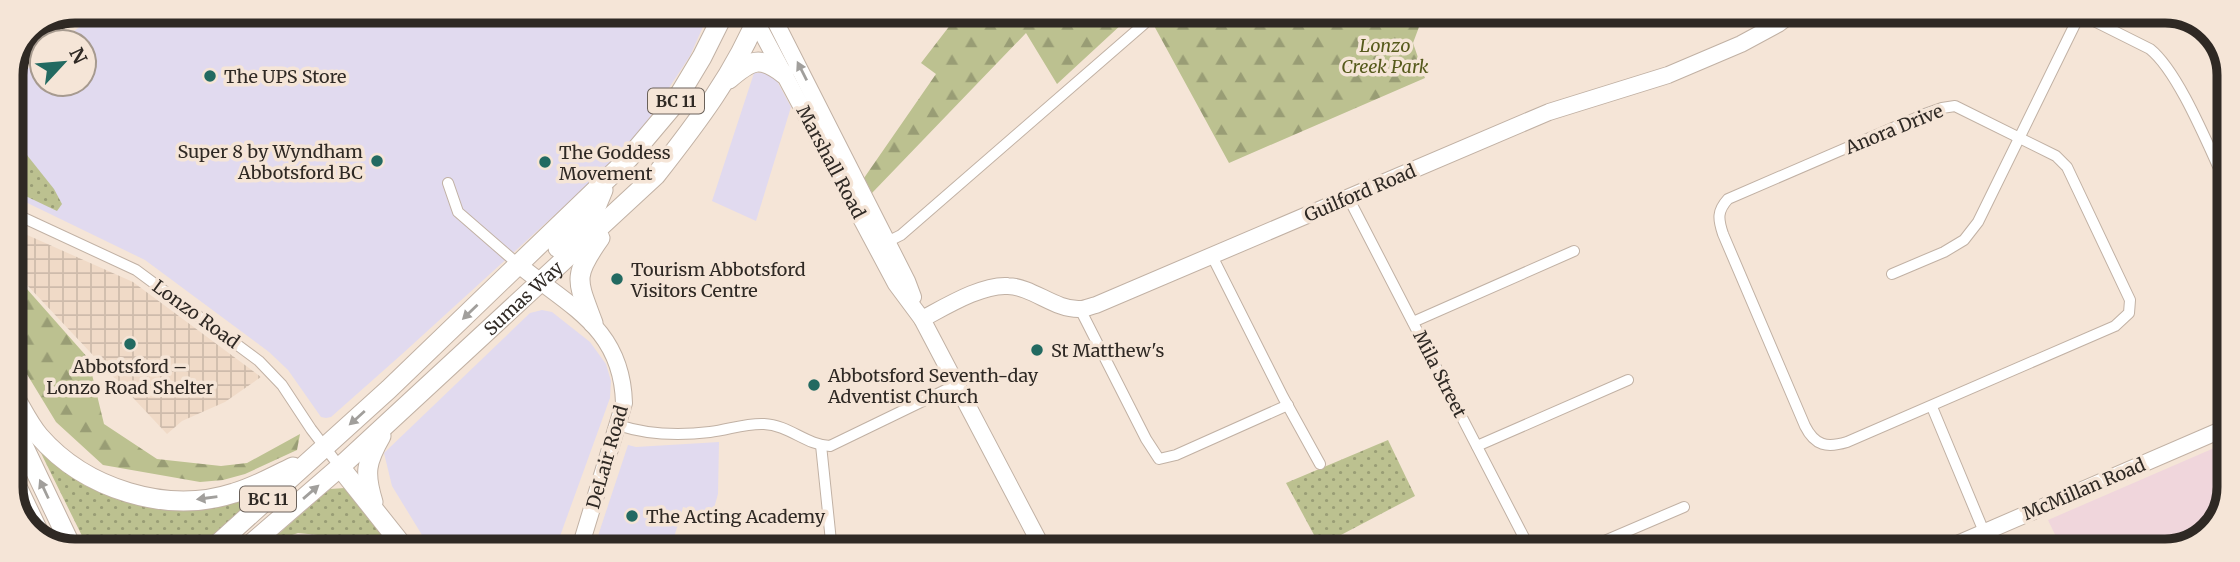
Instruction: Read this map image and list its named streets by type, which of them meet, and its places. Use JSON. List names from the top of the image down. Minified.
{"streets":{"highway":["BC 11","Sumas Way"],"street":["Anora Drive","Marshall Road","Guilford Road","Lonzo Road","Mila Street","DeLair Road","McMillan Road"]},"crossings":[["Guilford Road","Mila Street"],["Sumas Way","Lonzo Road"],["Sumas Way","DeLair Road"]],"parks":["Lonzo Creek Park"],"places":["The UPS Store","Super 8 by Wyndham Abbotsford BC","The Goddess Movement","Tourism Abbotsford Visitors Centre","Abbotsford – Lonzo Road Shelter","St Matthew's","Abbotsford Seventh-day Adventist Church","The Acting Academy"],"north":"top right"}
